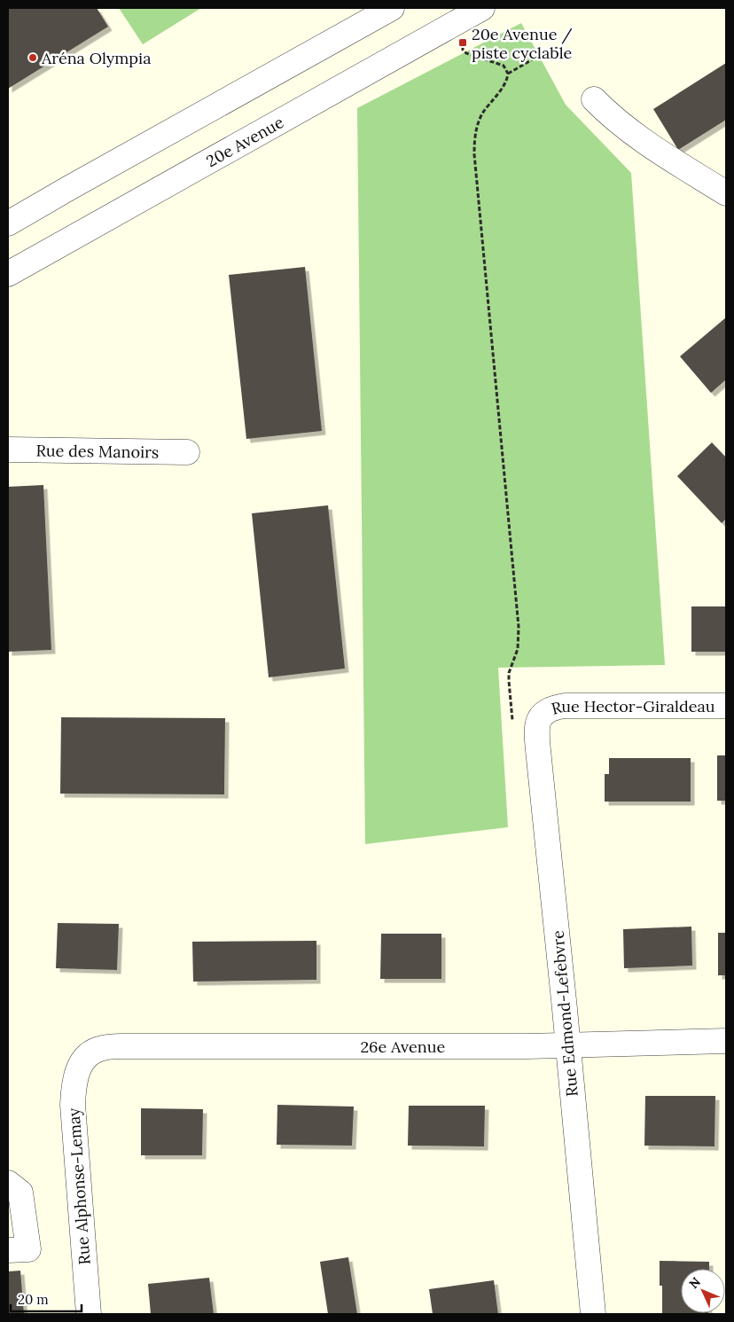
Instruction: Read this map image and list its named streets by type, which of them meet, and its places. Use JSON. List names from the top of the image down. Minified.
{"streets":{"street":["20e Avenue","Rue des Manoirs","Rue Hector-Giraldeau","Rue Edmond-Lefebvre","26e Avenue","Rue Alphonse-Lemay"]},"crossings":[["Rue Hector-Giraldeau","Rue Edmond-Lefebvre"],["Rue Edmond-Lefebvre","26e Avenue"],["26e Avenue","Rue Alphonse-Lemay"]],"places":{"transit":["20e Avenue / piste cyclable"],"other":["Aréna Olympia"]},"scale_bar":"20 m","north":"top left"}
